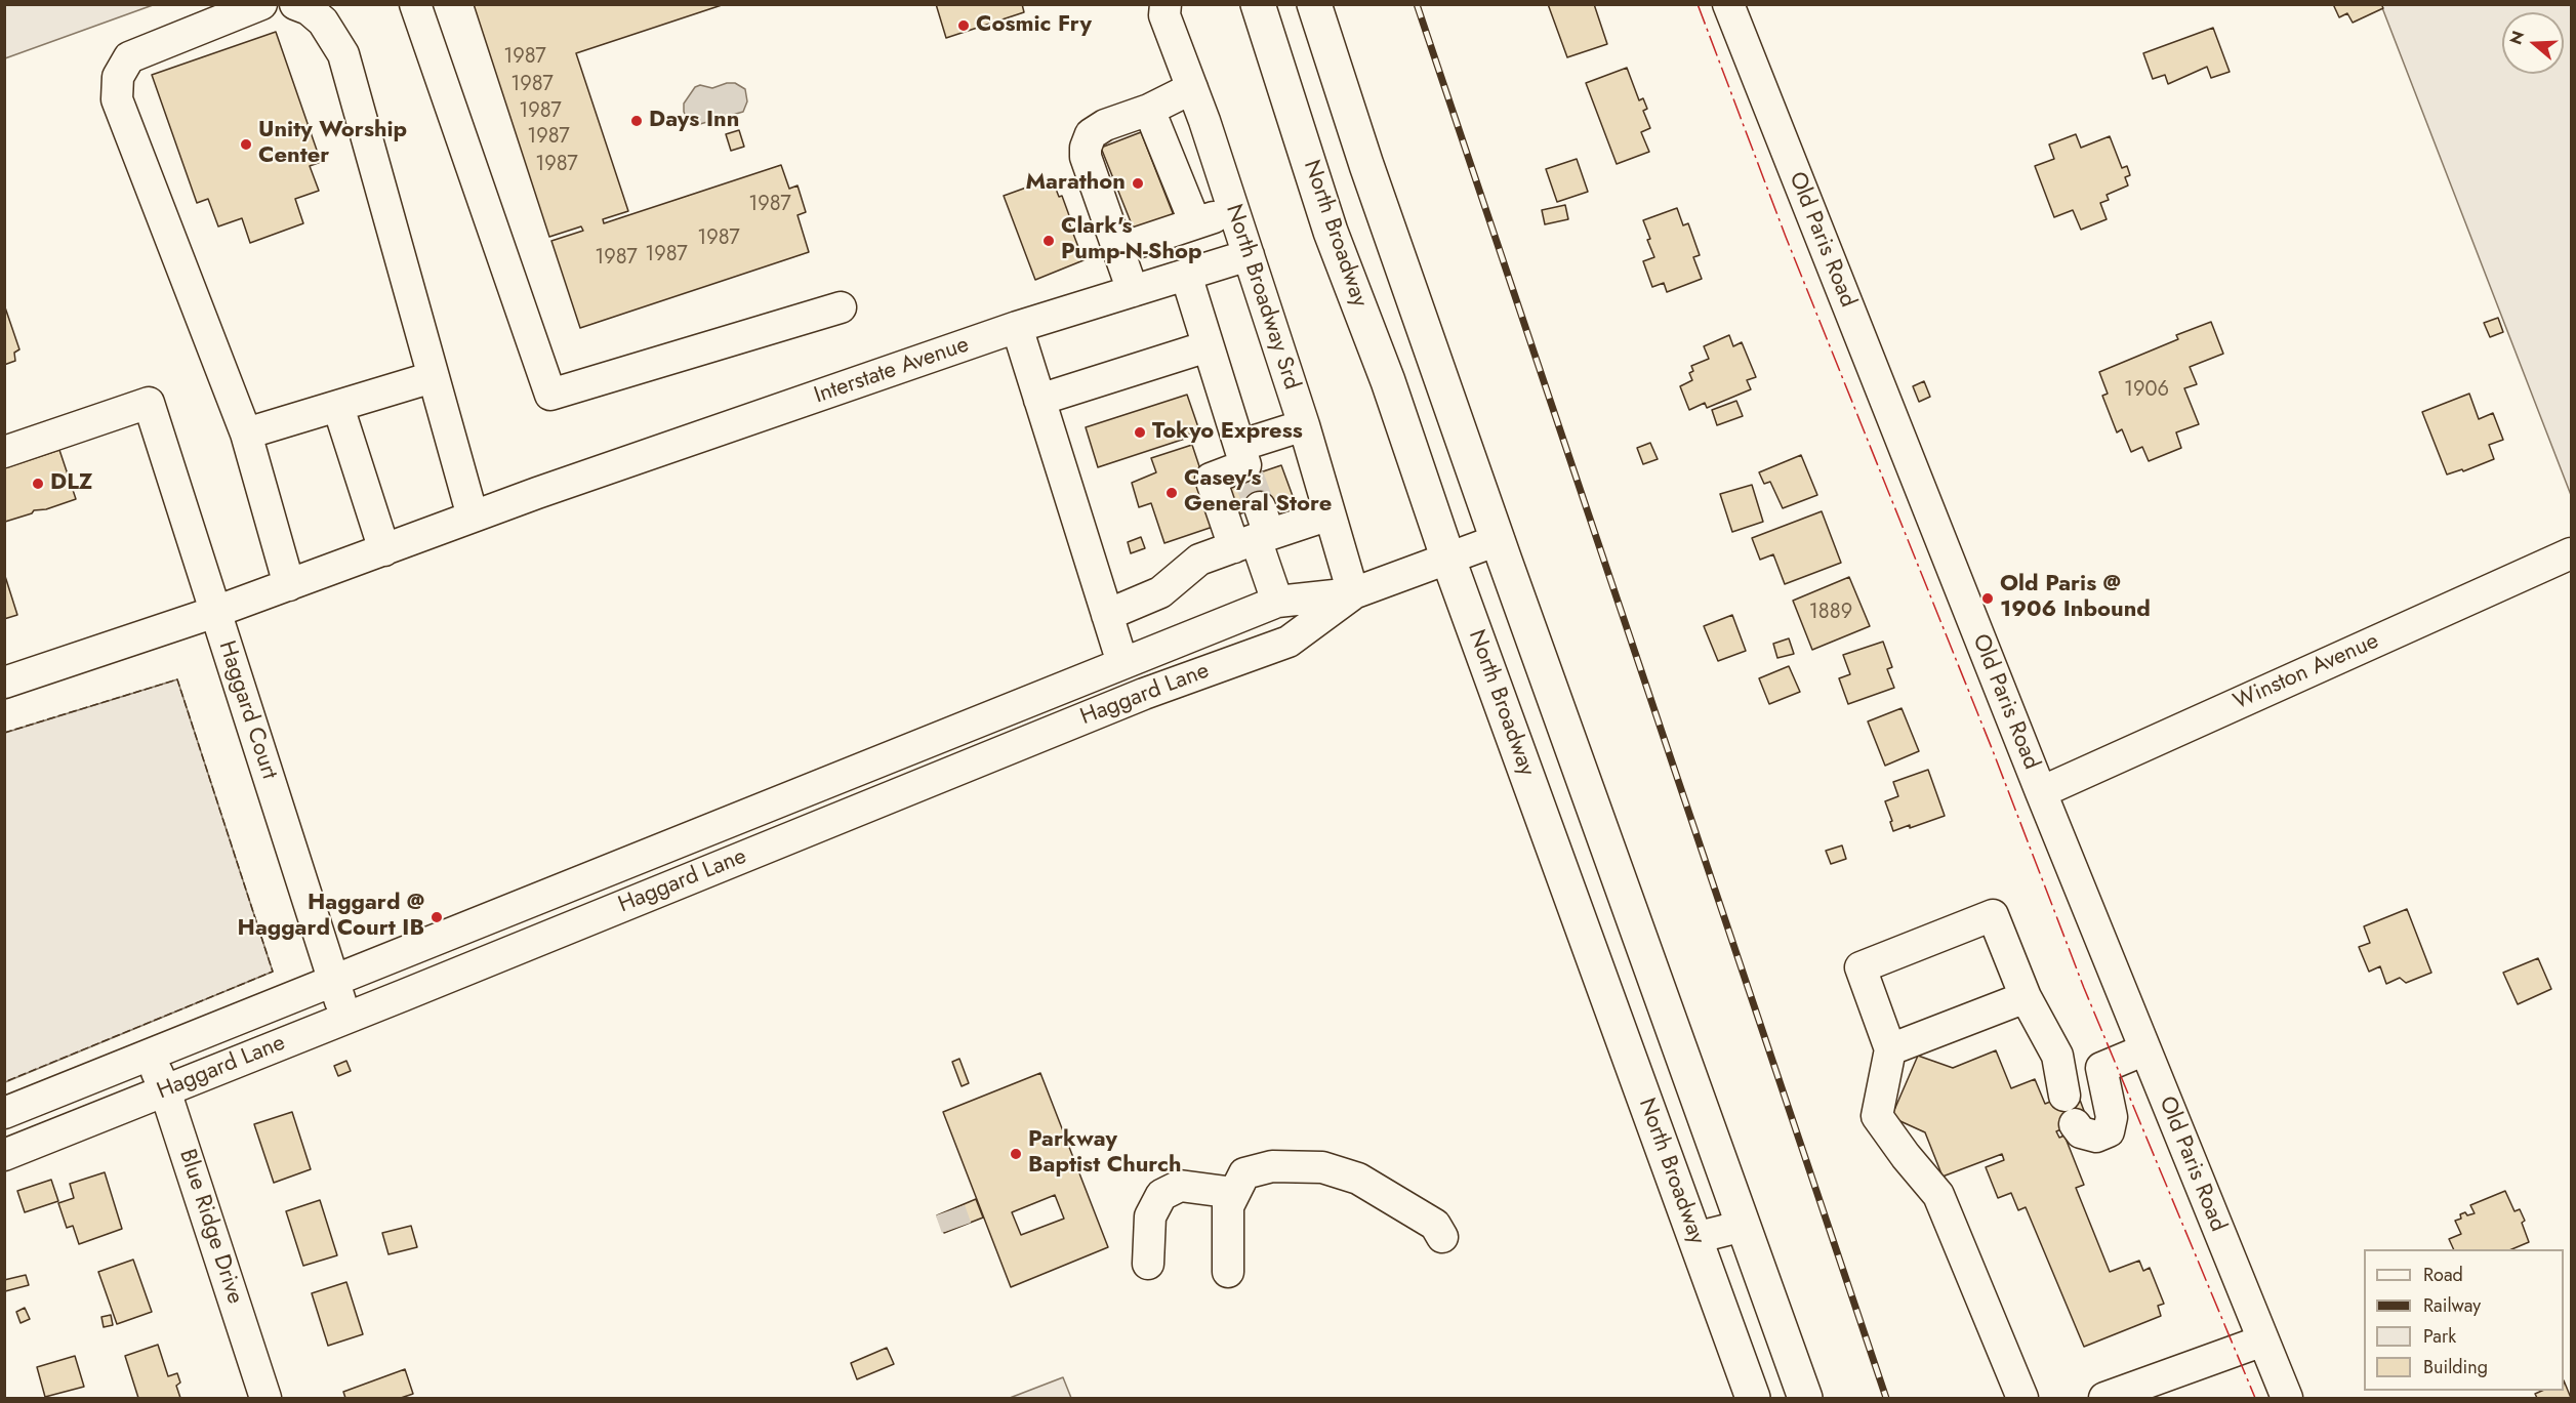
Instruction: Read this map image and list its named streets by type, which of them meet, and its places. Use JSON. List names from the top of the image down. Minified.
{"streets":{"highway":["North Broadway"],"street":["Old Paris Road","North Broadway Srd","Interstate Avenue","Winston Avenue","Haggard Lane","Haggard Court","Blue Ridge Drive"]},"crossings":[["North Broadway","Haggard Lane"],["Old Paris Road","Winston Avenue"],["North Broadway Srd","Interstate Avenue"],["North Broadway Srd","Haggard Lane"],["Interstate Avenue","Haggard Court"],["Haggard Lane","Haggard Court"],["Haggard Lane","Blue Ridge Drive"]],"places":["Cosmic Fry","Days Inn","Unity Worship Center","Marathon","Clark's Pump-N-Shop","Tokyo Express","DLZ","Casey's General Store","Old Paris @ 1906 Inbound","Haggard @ Haggard Court IB","Parkway Baptist Church"],"house_numbers":["1987","1987","1987","1987","1987","1987","1987","1987","1987","1906","1889"],"legend":["Road","Railway","Park","Building"],"north":"left"}
